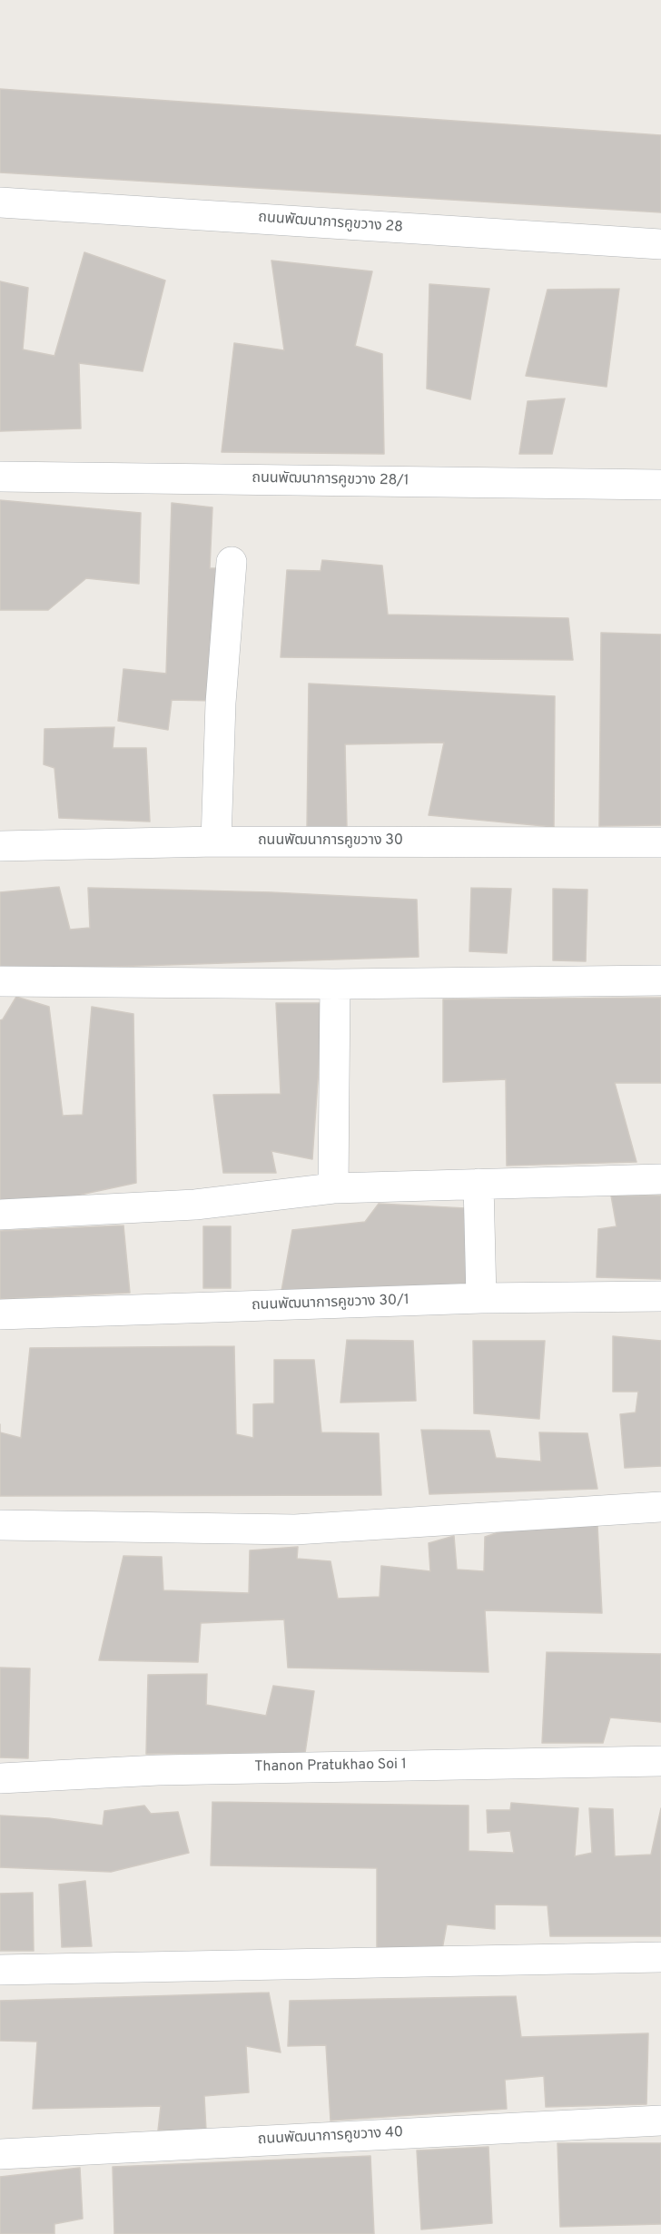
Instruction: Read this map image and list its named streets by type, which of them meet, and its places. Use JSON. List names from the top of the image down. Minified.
{"streets":{"street":["ถนนพัฒนาการคูขวาง 28","ถนนพัฒนาการคูขวาง 28/1","ถนนพัฒนาการคูขวาง 30","ถนนพัฒนาการคูขวาง 30/1","Thanon Pratukhao Soi 1","ถนนพัฒนาการคูขวาง 40"]}}
